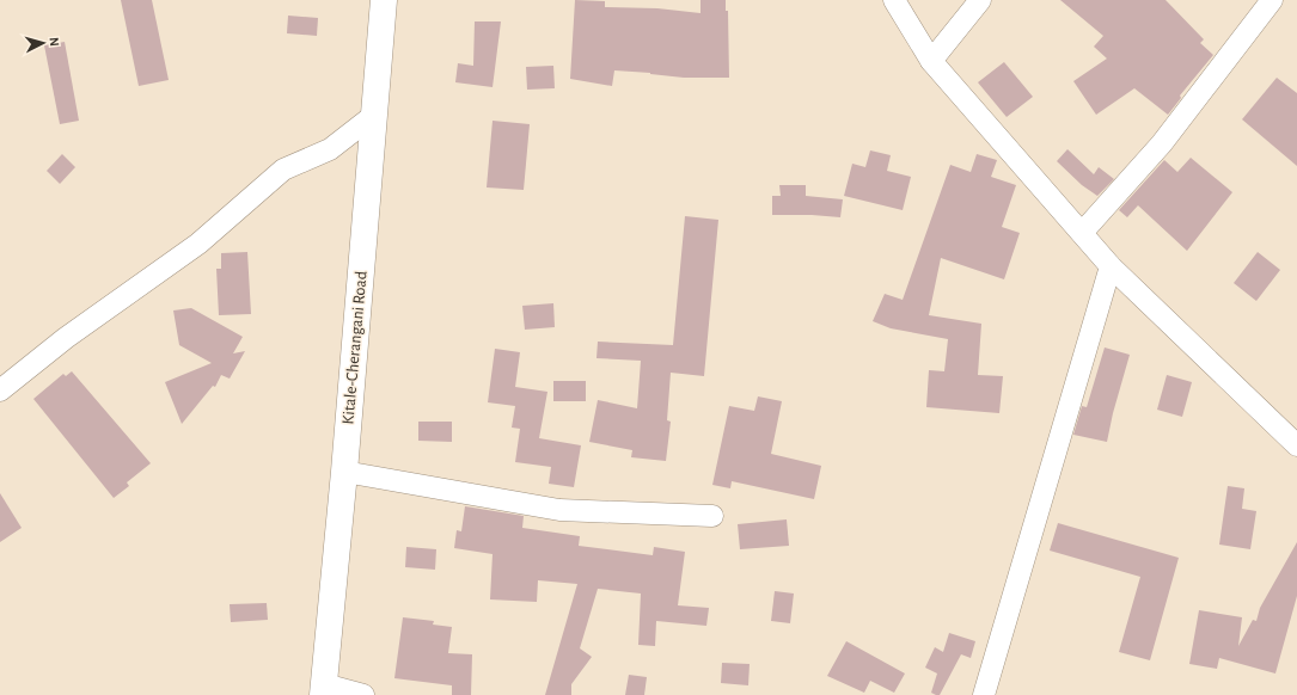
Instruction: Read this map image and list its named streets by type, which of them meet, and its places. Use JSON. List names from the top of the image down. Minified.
{"streets":{"main road":["Kitale-Cherangani Road"]},"north":"right"}
